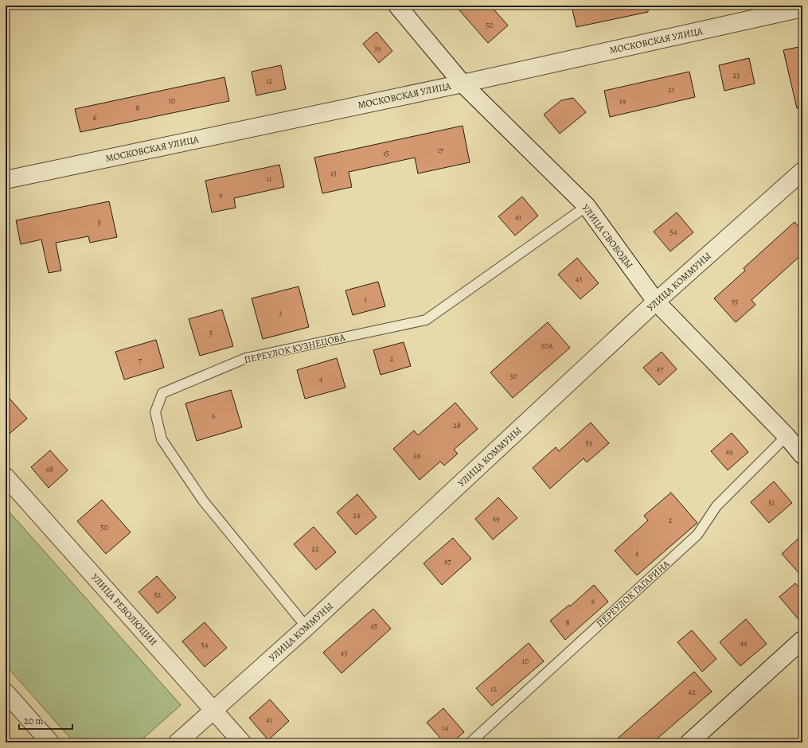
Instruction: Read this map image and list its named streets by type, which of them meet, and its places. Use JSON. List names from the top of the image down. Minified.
{"streets":{"street":["МОСКОВСКАЯ УЛИЦА","УЛИЦА СВОБОДЫ","УЛИЦА КОММУНЫ","УЛИЦА РЕВОЛЮЦИИ"],"lane":["ПЕРЕУЛОК КУЗНЕЦОВА","ПЕРЕУЛОК ГАГАРИНА"]},"crossings":[["МОСКОВСКАЯ УЛИЦА","УЛИЦА СВОБОДЫ"],["УЛИЦА СВОБОДЫ","УЛИЦА КОММУНЫ"],["УЛИЦА СВОБОДЫ","ПЕРЕУЛОК КУЗНЕЦОВА"],["УЛИЦА СВОБОДЫ","ПЕРЕУЛОК ГАГАРИНА"],["УЛИЦА КОММУНЫ","ПЕРЕУЛОК КУЗНЕЦОВА"],["УЛИЦА КОММУНЫ","УЛИЦА РЕВОЛЮЦИИ"]],"house_numbers":["50","39","23","12","21","10","19","8","6","17","15","13","11","9","41","5","54","43","1","55","3","5","30А","2","7","47","30","4","6","28","53","49","26","48","51","24","49","2","50","22","4","47","52","6","8","45","44","54","43","10","12","42","41","14"],"scale_bar":"20 m"}
